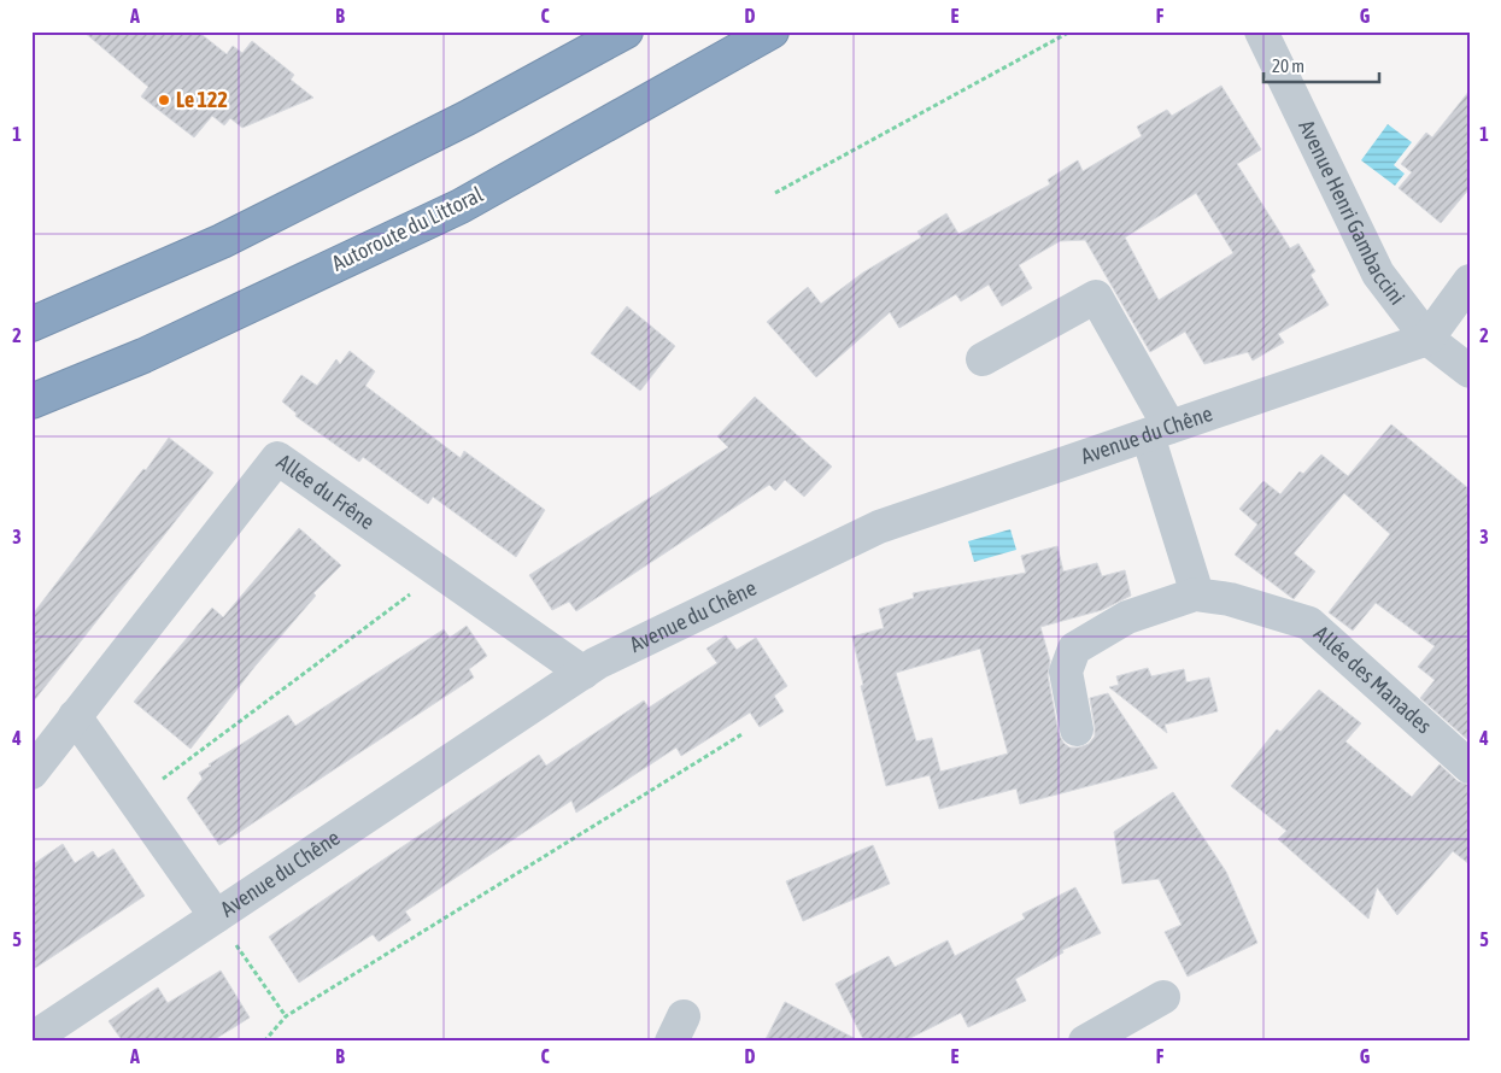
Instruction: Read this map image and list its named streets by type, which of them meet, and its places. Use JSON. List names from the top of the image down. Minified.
{"streets":{"highway":["Autoroute du Littoral"],"street":["Avenue Henri Gambaccini","Avenue du Chêne","Allée du Frêne","Allée des Manades"]},"crossings":[["Avenue Henri Gambaccini","Avenue du Chêne"],["Avenue du Chêne","Allée du Frêne"]],"places":["Le 122"],"scale_bar":"20 m","grid":{"columns":["A","B","C","D","E","F","G"],"rows":["1","2","3","4","5"]}}
